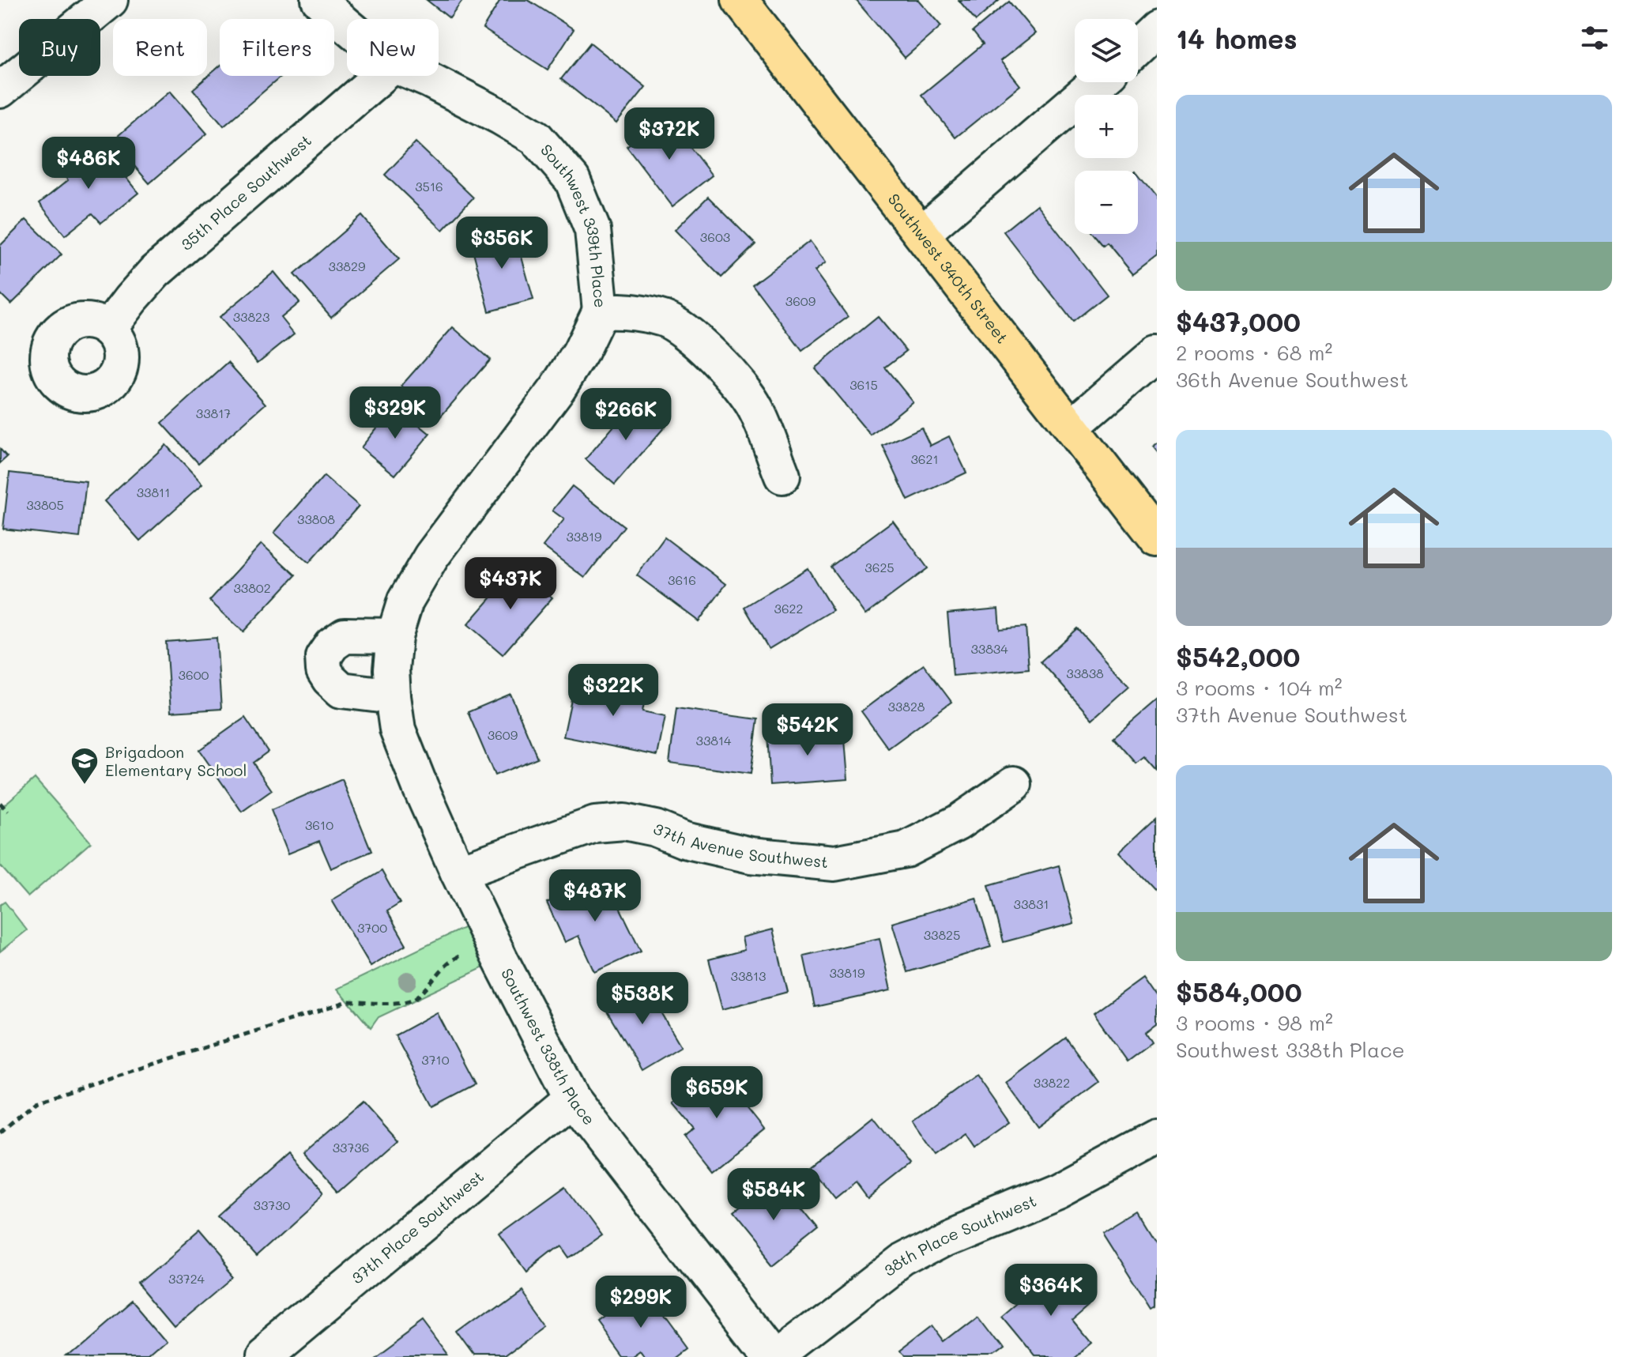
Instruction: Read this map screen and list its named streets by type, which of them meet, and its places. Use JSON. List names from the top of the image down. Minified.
{"streets":{"main road":["Southwest 340th Street"],"street":["35th Place Southwest","Southwest 339th Place","37th Avenue Southwest","Southwest 338th Place","37th Place Southwest","38th Place Southwest"]},"crossings":[["37th Avenue Southwest","Southwest 338th Place"],["Southwest 338th Place","37th Place Southwest"]],"places":{"school or university":["Brigadoon Elementary School"]},"house_numbers":["3516","3603","33829","3609","33823","3615","33817","3621","33811","33805","33808","33819","3625","3616","33802","3622","33834","33838","3600","33828","3609","33814","3610","33831","3700","33825","33819","33813","3710","33822","33736","33730","33724"],"page":{"heading":"14 homes","map_buttons":["+","−"],"chip":["Buy","Rent","Filters","New"],"list":[{"name":"$437,000","note":"2 rooms · 68 m² · 36th Avenue Southwest"},{"name":"$542,000","note":"3 rooms · 104 m² · 37th Avenue Southwest"},{"name":"$584,000","note":"3 rooms · 98 m² · Southwest 338th Place"}],"price":["$372K","$486K","$356K","$329K","$266K","$437K","$322K","$542K","$487K","$538K","$659K","$584K","$364K","$299K"]}}
